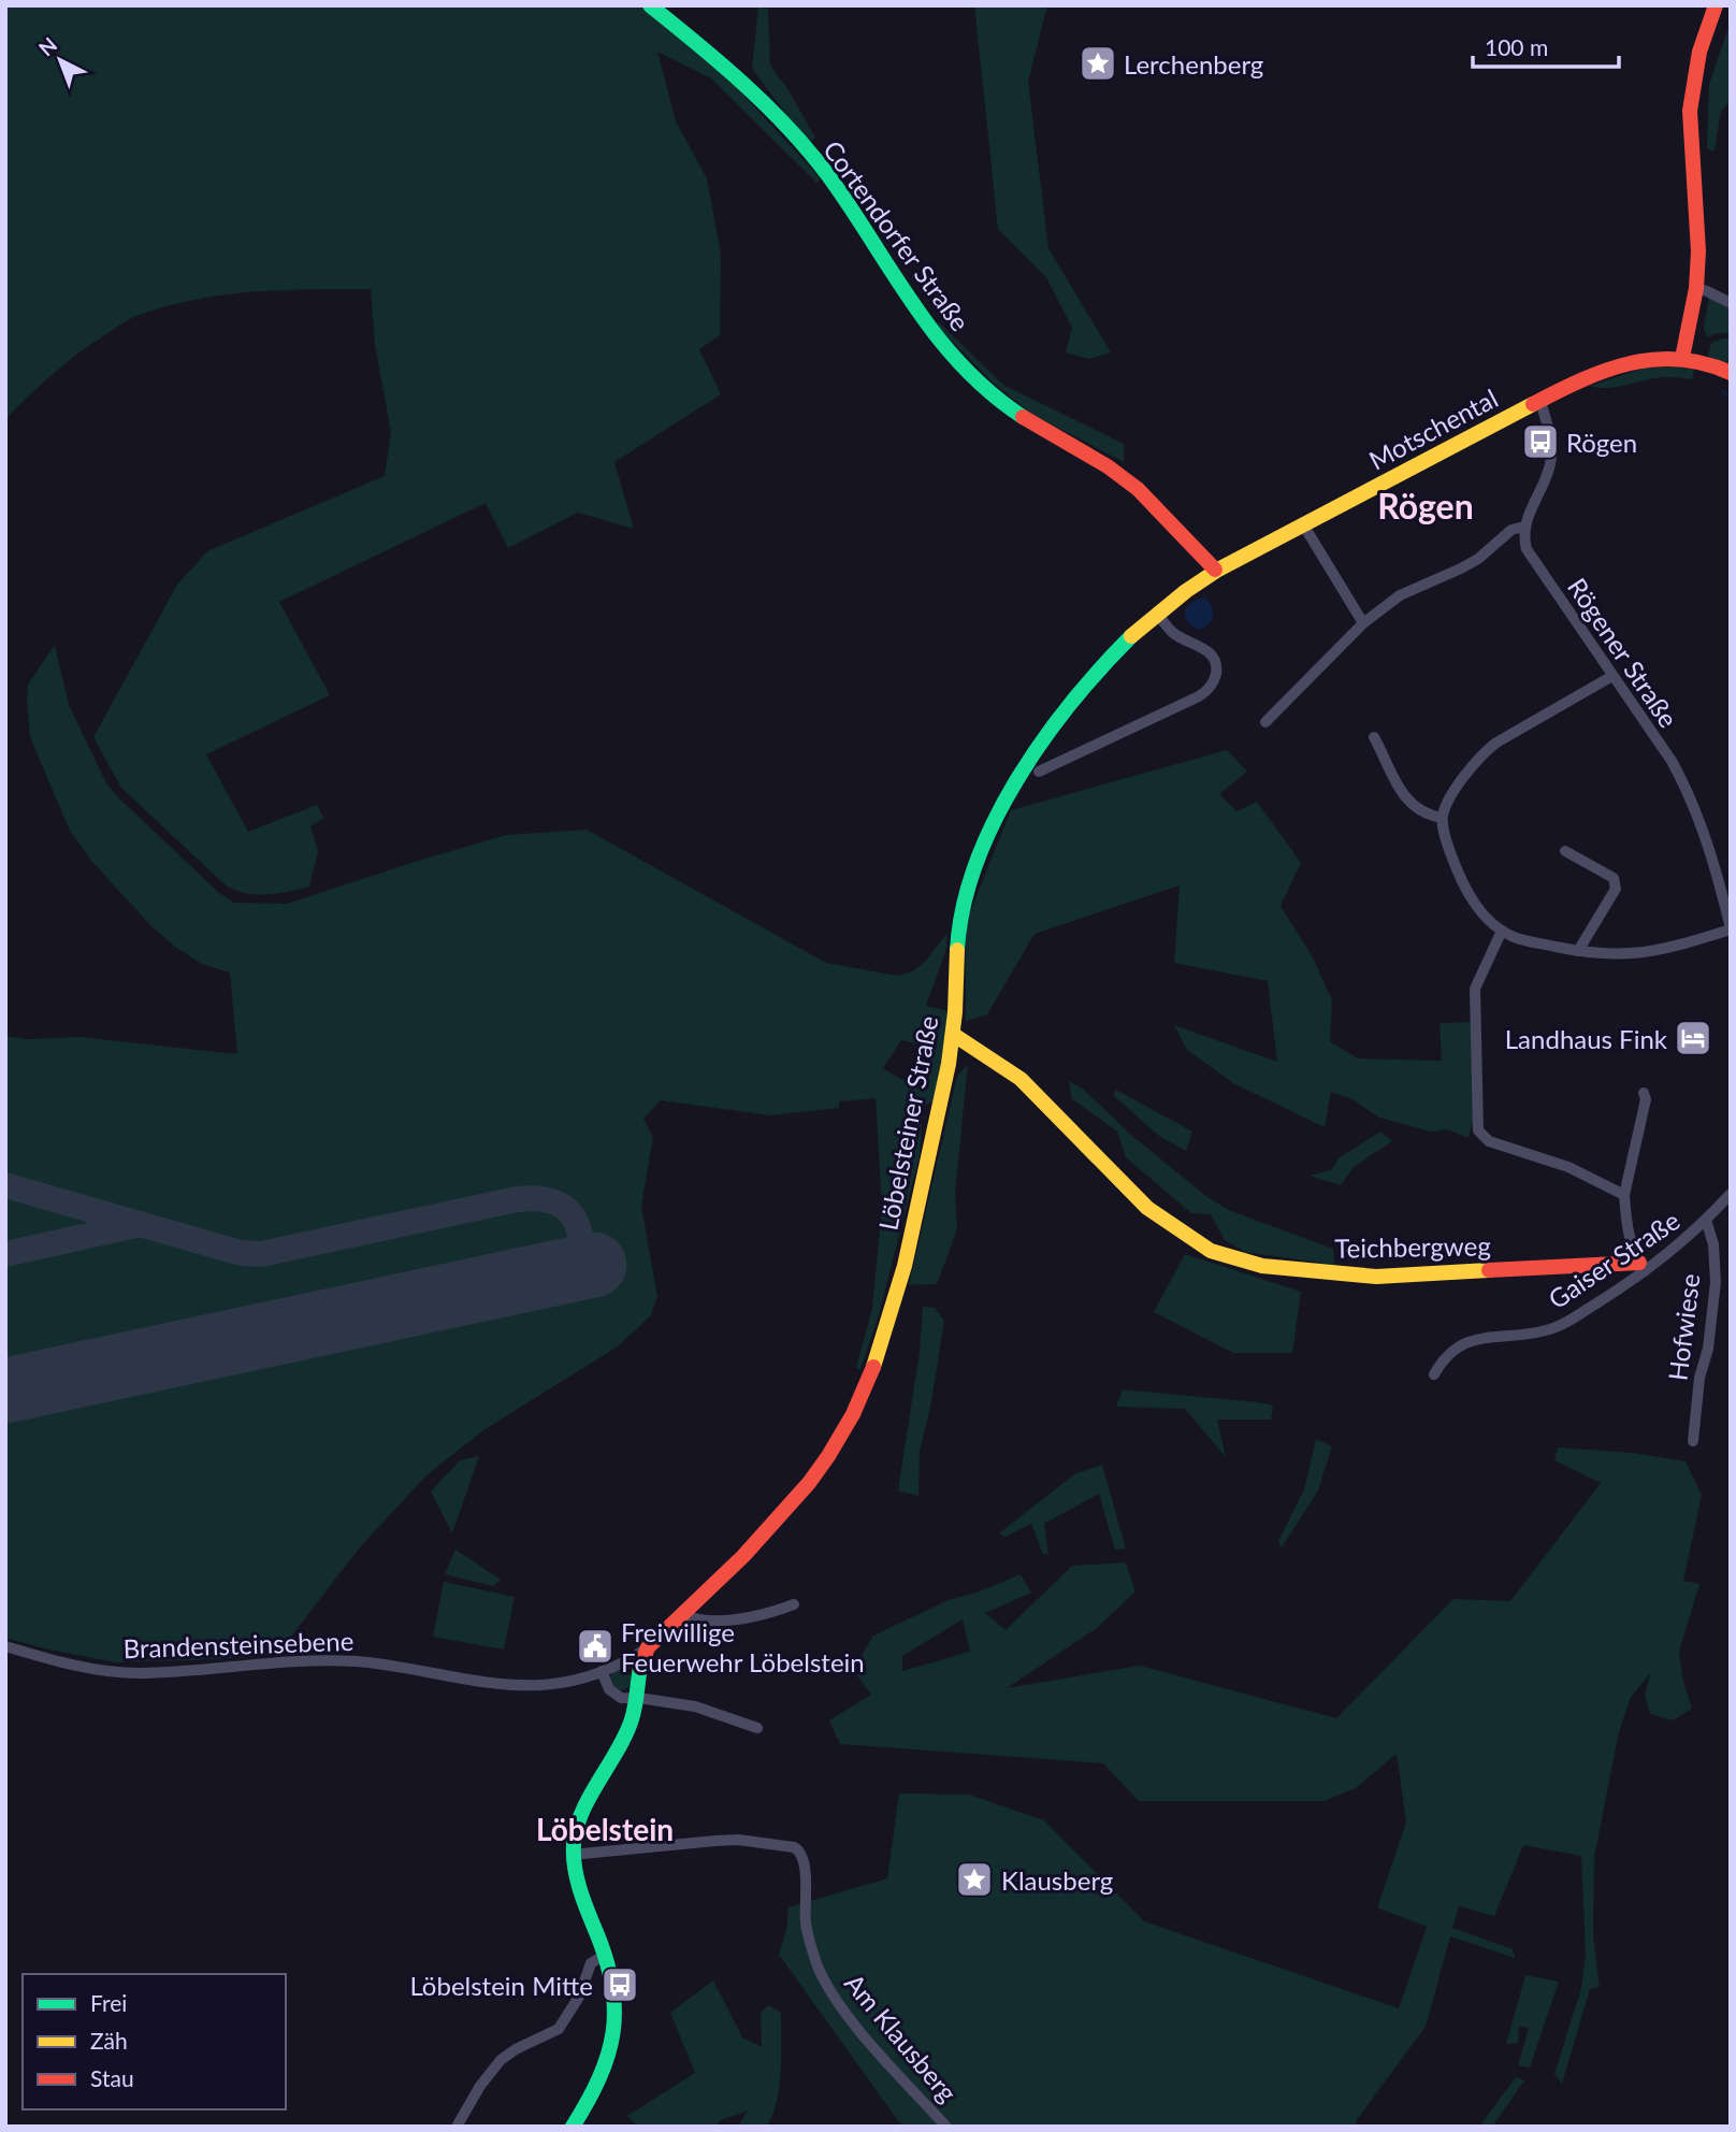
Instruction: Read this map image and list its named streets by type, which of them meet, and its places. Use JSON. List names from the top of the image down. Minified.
{"streets":{"street":["Cortendorfer Straße","Motschental","Rögener Straße","Löbelsteiner Straße","Teichbergweg","Gaiser Straße","Hofwiese","Brandensteinsebene","Am Klausberg"]},"crossings":[["Cortendorfer Straße","Motschental"],["Cortendorfer Straße","Löbelsteiner Straße"],["Motschental","Löbelsteiner Straße"],["Löbelsteiner Straße","Teichbergweg"],["Löbelsteiner Straße","Brandensteinsebene"],["Teichbergweg","Gaiser Straße"],["Gaiser Straße","Hofwiese"]],"districts":["Rögen","Löbelstein"],"places":{"place":["Lerchenberg","Klausberg"],"bus stop":["Rögen","Löbelstein Mitte"],"hotel":["Landhaus Fink"],"public building":["Freiwillige Feuerwehr Löbelstein"]},"legend":["Frei","Zäh","Stau"],"scale_bar":"100 m","north":"top left"}
